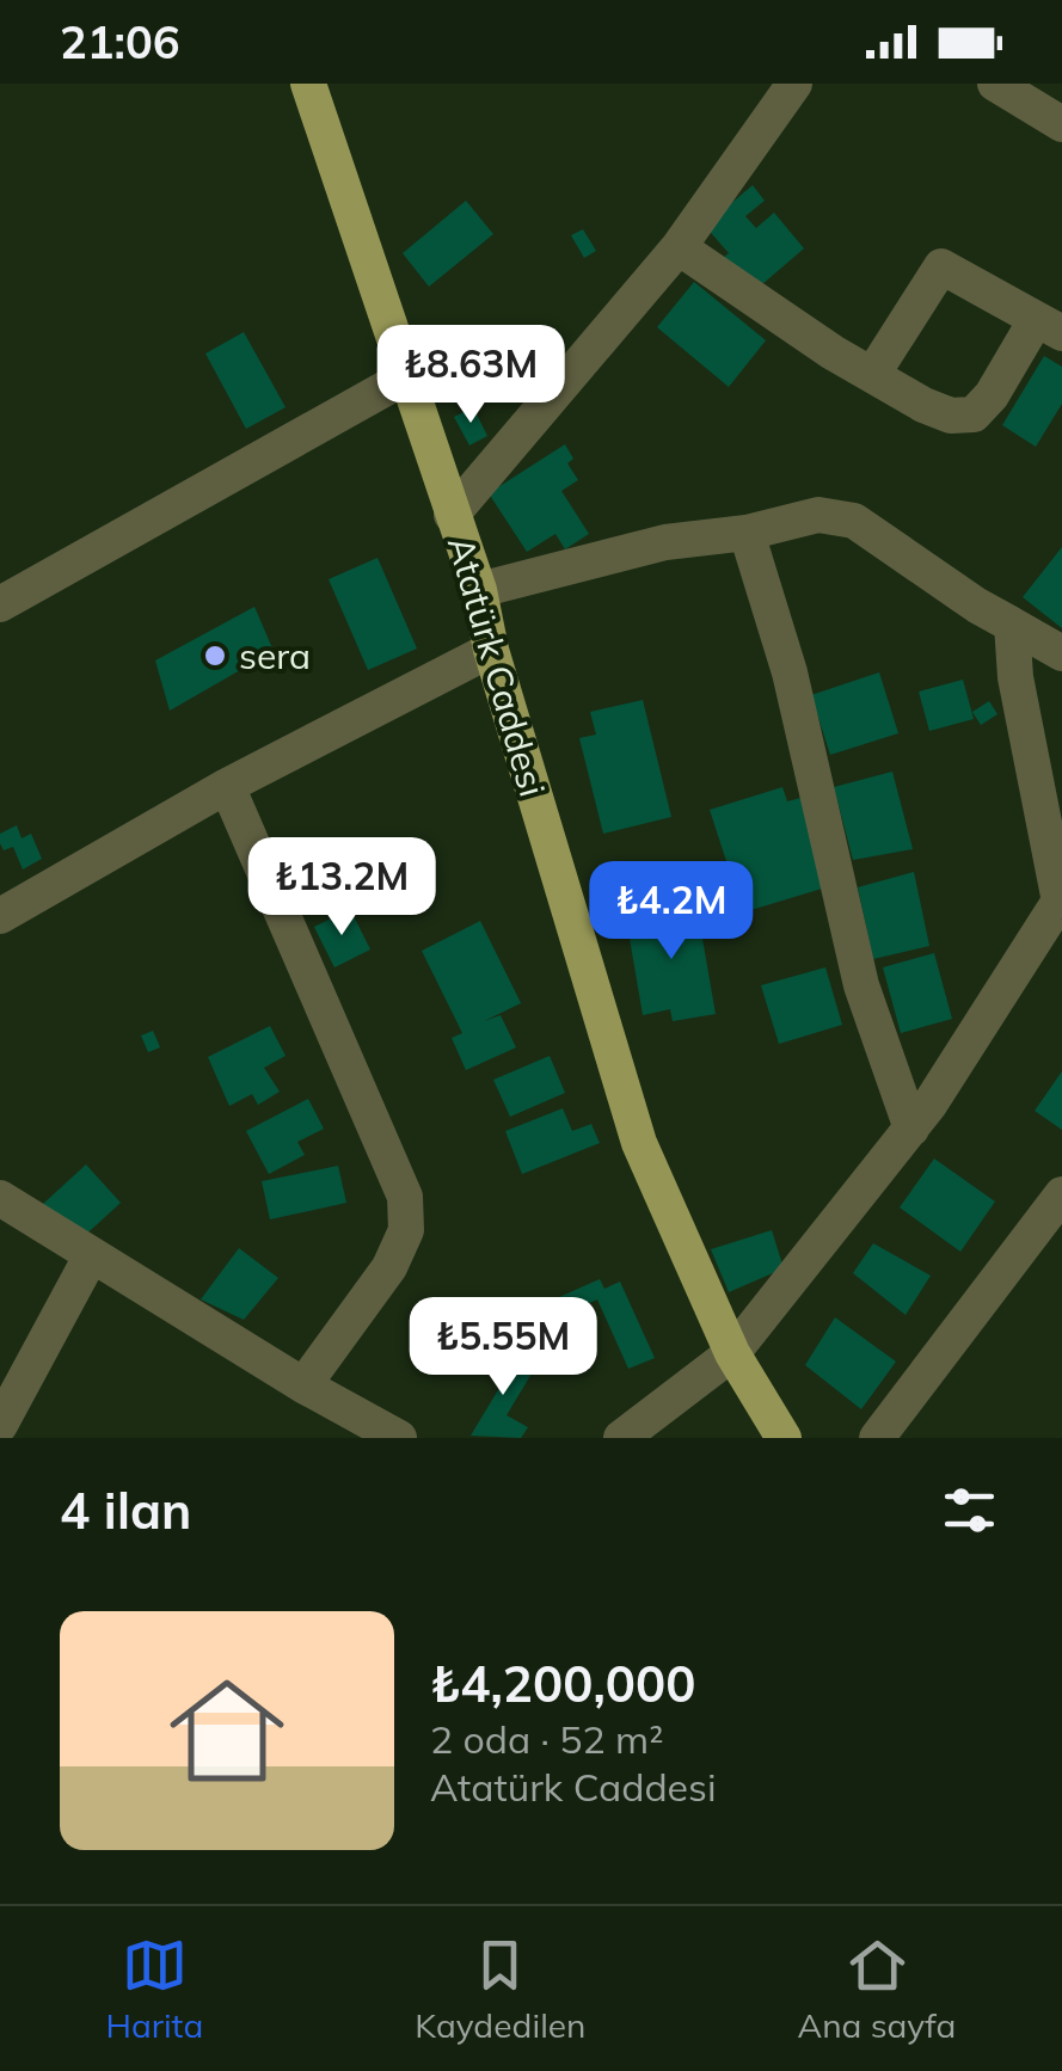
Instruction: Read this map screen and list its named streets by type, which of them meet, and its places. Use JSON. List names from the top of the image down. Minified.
{"streets":{"main road":["Atatürk Caddesi"]},"places":["sera"],"page":{"status":"21:06","price":["₺8.63M","₺13.2M","₺4.2M","₺5.55M"],"heading":"4 ilan","list":[{"name":"₺4,200,000","note":"2 oda · 52 m² · Atatürk Caddesi"}],"tabs":["Harita","Kaydedilen","Ana sayfa"]}}
